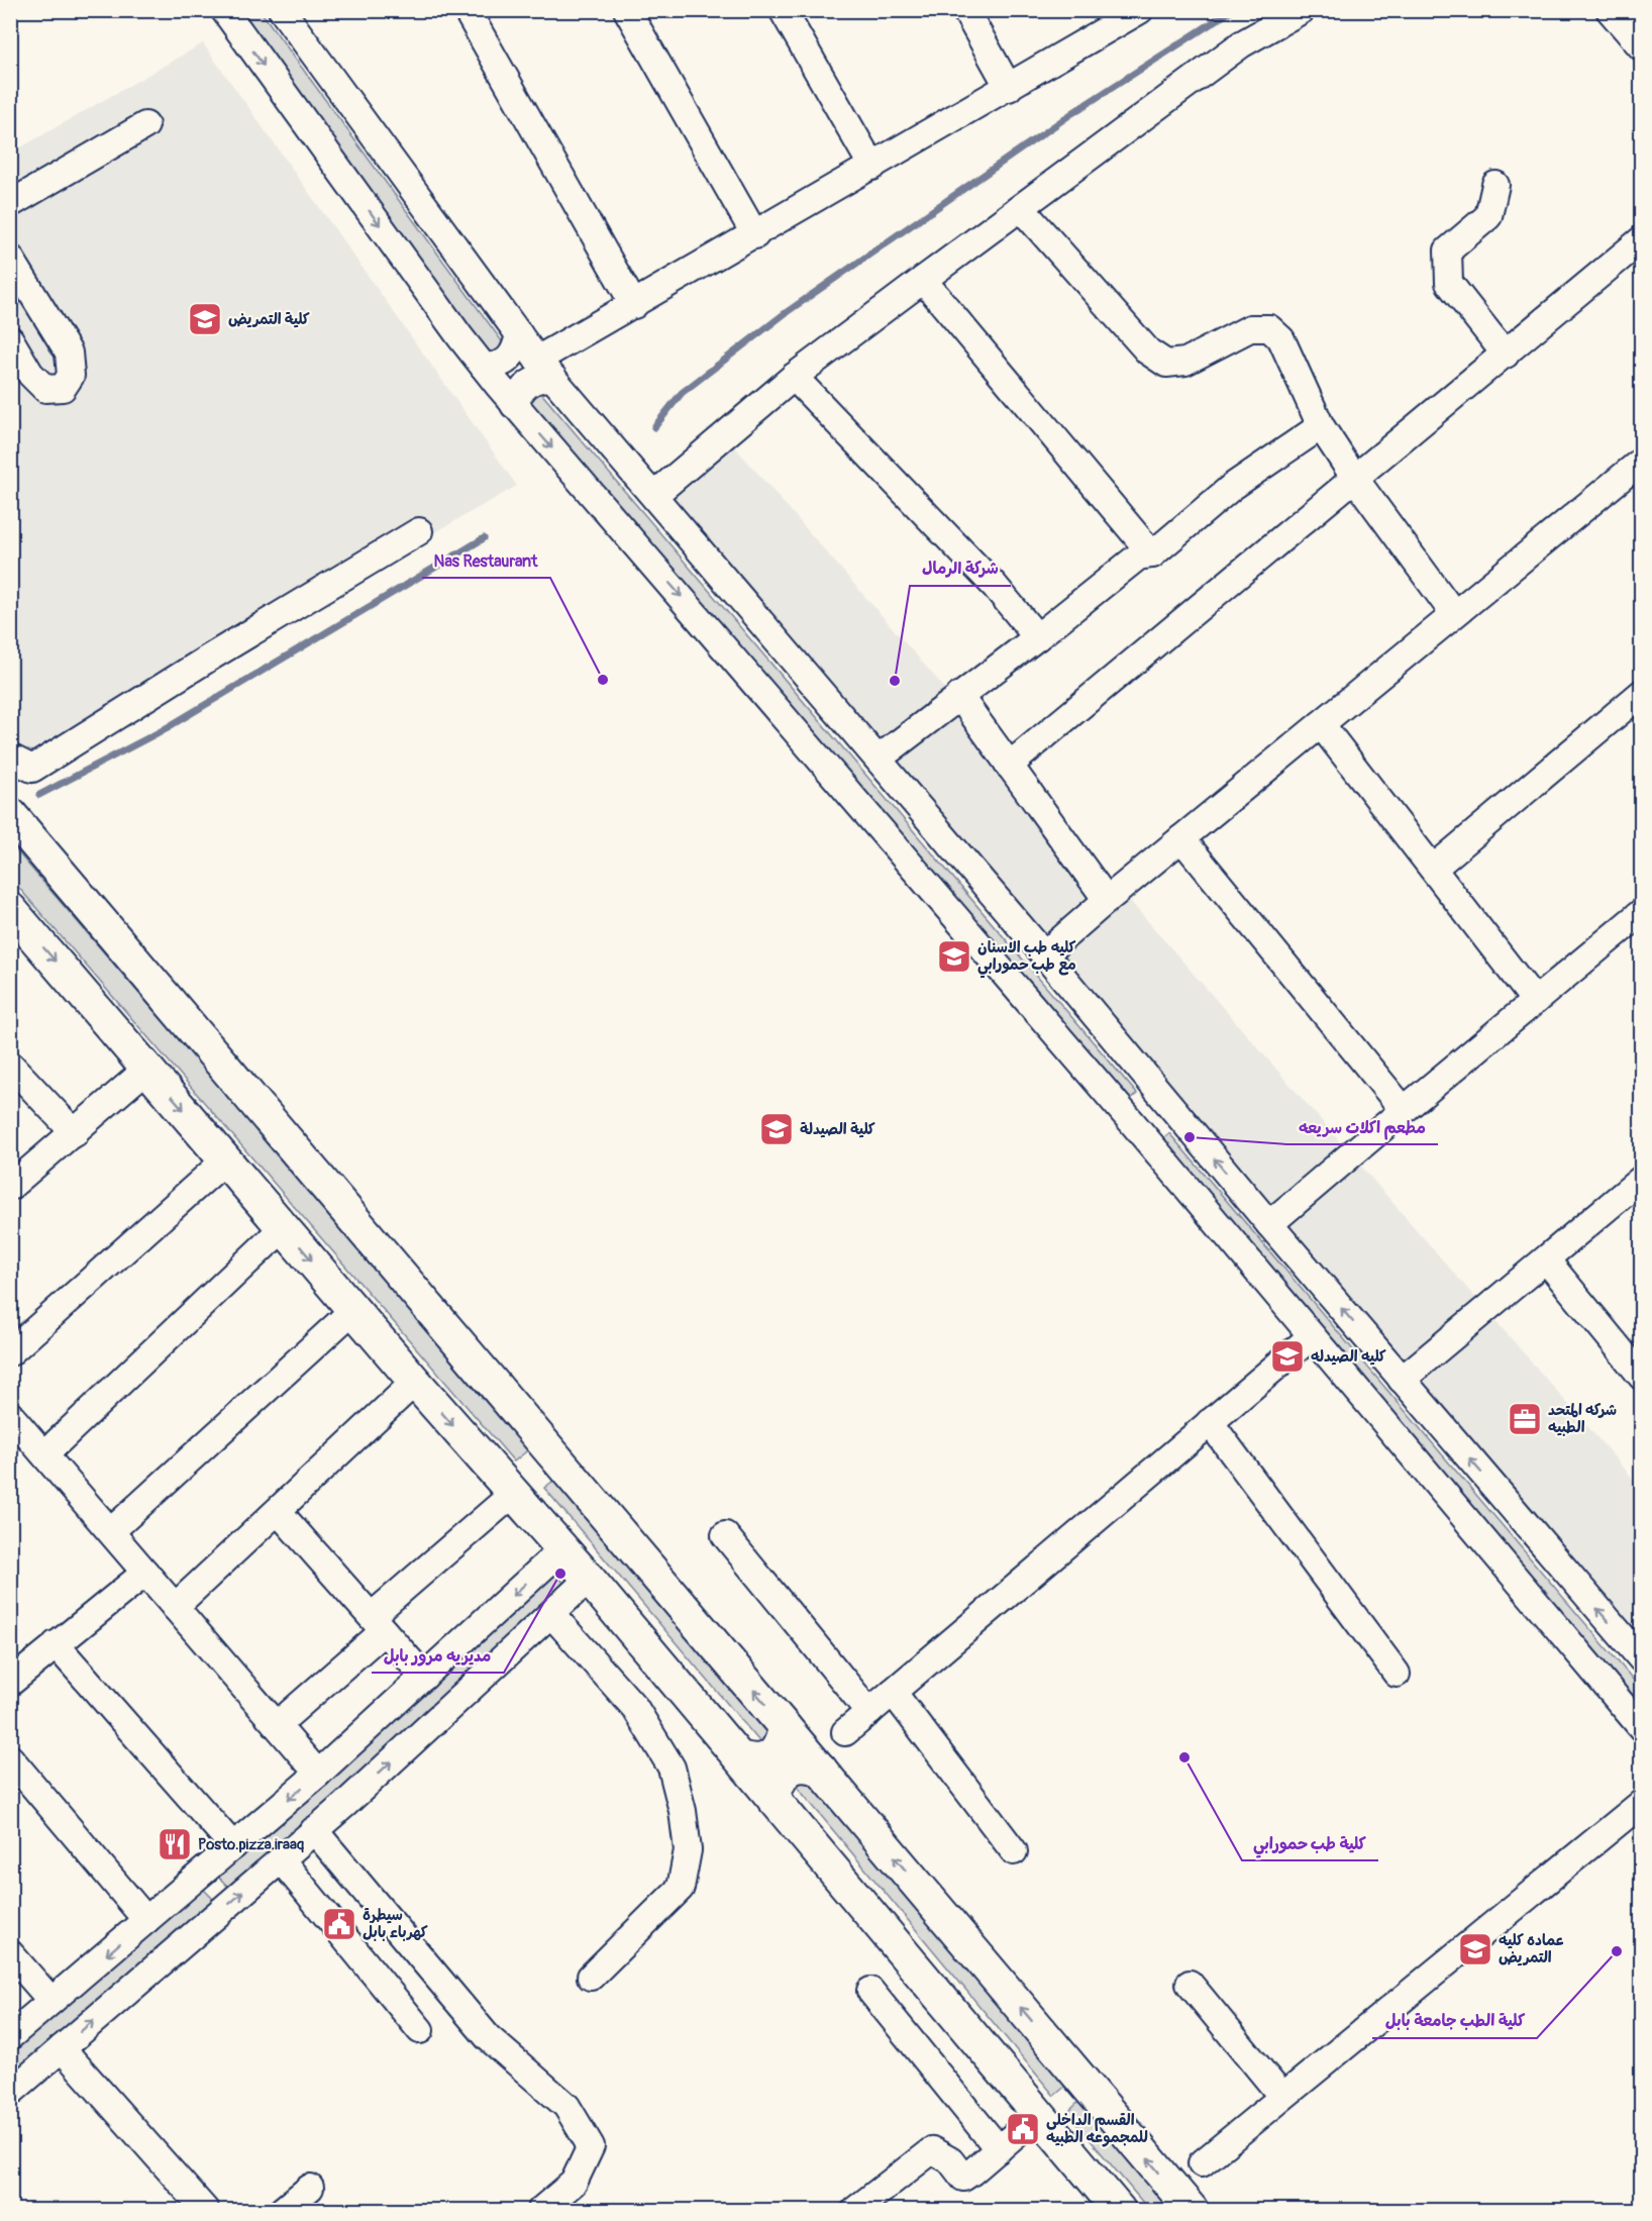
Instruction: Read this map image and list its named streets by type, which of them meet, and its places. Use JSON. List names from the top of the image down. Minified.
{"places":{"school or university":["كلية التمريض","كليه طب الاسنان مع طب حمورابي","كلية الصيدلة","كليه الصيدله","عماده كليه التمريض"],"other":["Nas Restaurant","شركة الرمال","مطعم اكلات سريعه","مديريه مرور بابل","كلية طب حمورابي","كلية الطب جامعة بابل"],"office":["شركه المتحد الطبيه"],"restaurant":["Posto.pizza.iraaq"],"public building":["سيطرة كهرباء بابل","القسم الداخلي للمجموعه الطبيه"]}}
